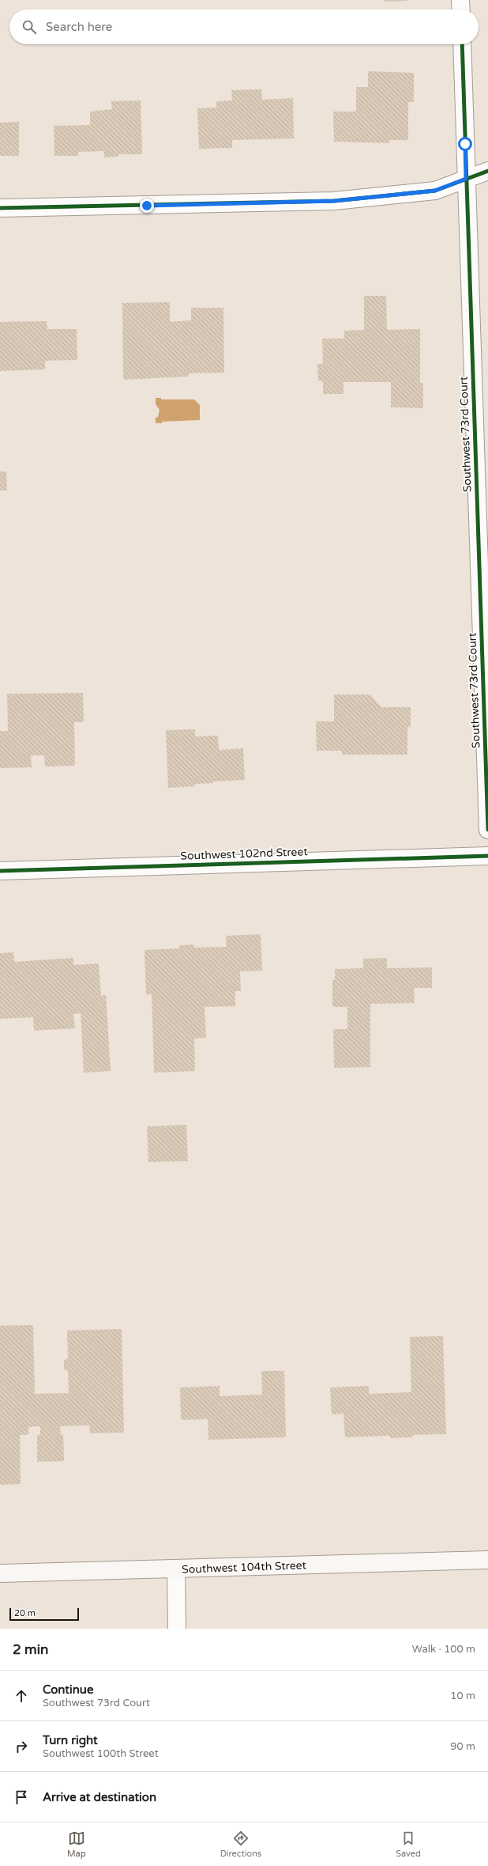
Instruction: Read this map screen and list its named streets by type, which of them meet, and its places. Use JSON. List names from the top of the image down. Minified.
{"streets":{"street":["Southwest 73rd Court","Southwest 102nd Street","Southwest 104th Street"]},"scale_bar":"20 m","page":{"search":"Search here","scale":"20 m","heading":["2 min","Walk · 100 m"],"list":[["Continue","Southwest 73rd Court","10 m"],["Turn right","Southwest 100th Street","90 m"],"Arrive at destination"],"nav":["Map","Directions","Saved"]}}
